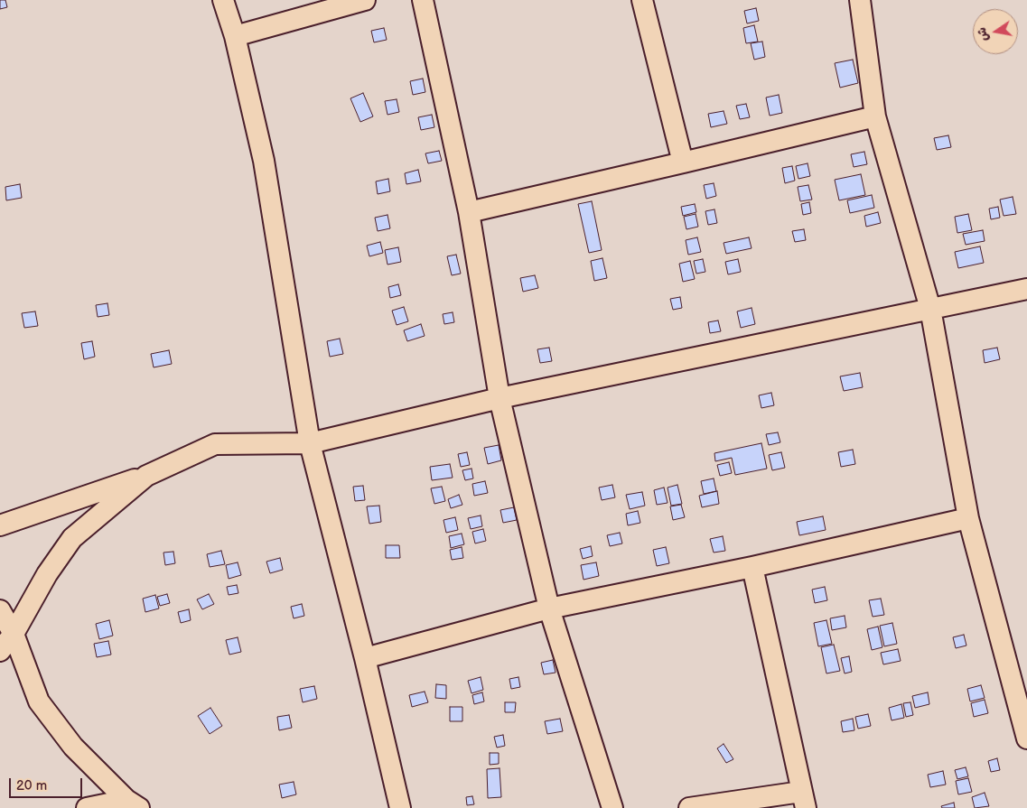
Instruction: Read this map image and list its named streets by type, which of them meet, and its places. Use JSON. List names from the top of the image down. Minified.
{"scale_bar":"20 m","north":"left"}
